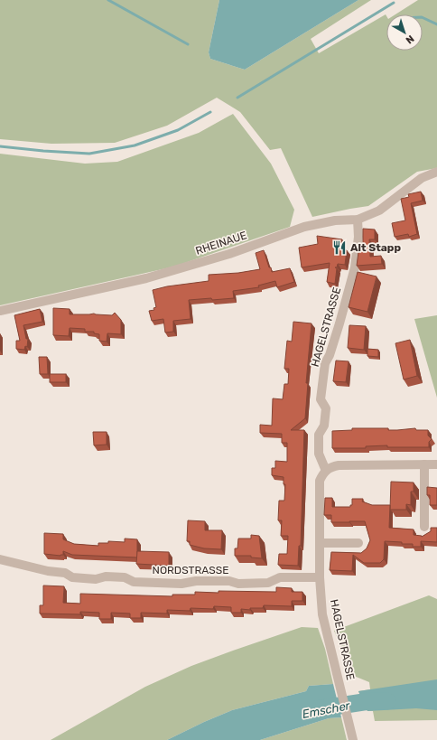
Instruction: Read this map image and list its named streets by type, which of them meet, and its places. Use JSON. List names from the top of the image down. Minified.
{"streets":{"street":["RHEINAUE","HAGELSTRASSE","NORDSTRASSE"]},"crossings":[["RHEINAUE","HAGELSTRASSE"],["HAGELSTRASSE","NORDSTRASSE"]],"water":["Emscher"],"places":{"restaurant":["Alt Stapp"]},"north":"bottom right"}
